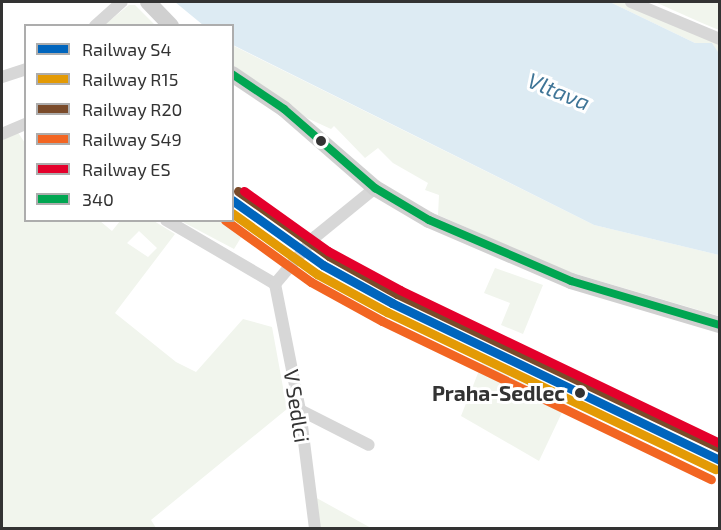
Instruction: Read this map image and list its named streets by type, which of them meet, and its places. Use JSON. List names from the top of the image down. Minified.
{"streets":{"street":["V Sedlci"]},"water":["Vltava"],"places":["Praha-Sedlec"],"lines":["transit line 340","rail line R20","rail line ES","rail line S4","rail line R15","rail line S49"],"legend":["Railway S4","Railway R15","Railway R20","Railway S49","Railway ES","340"]}
